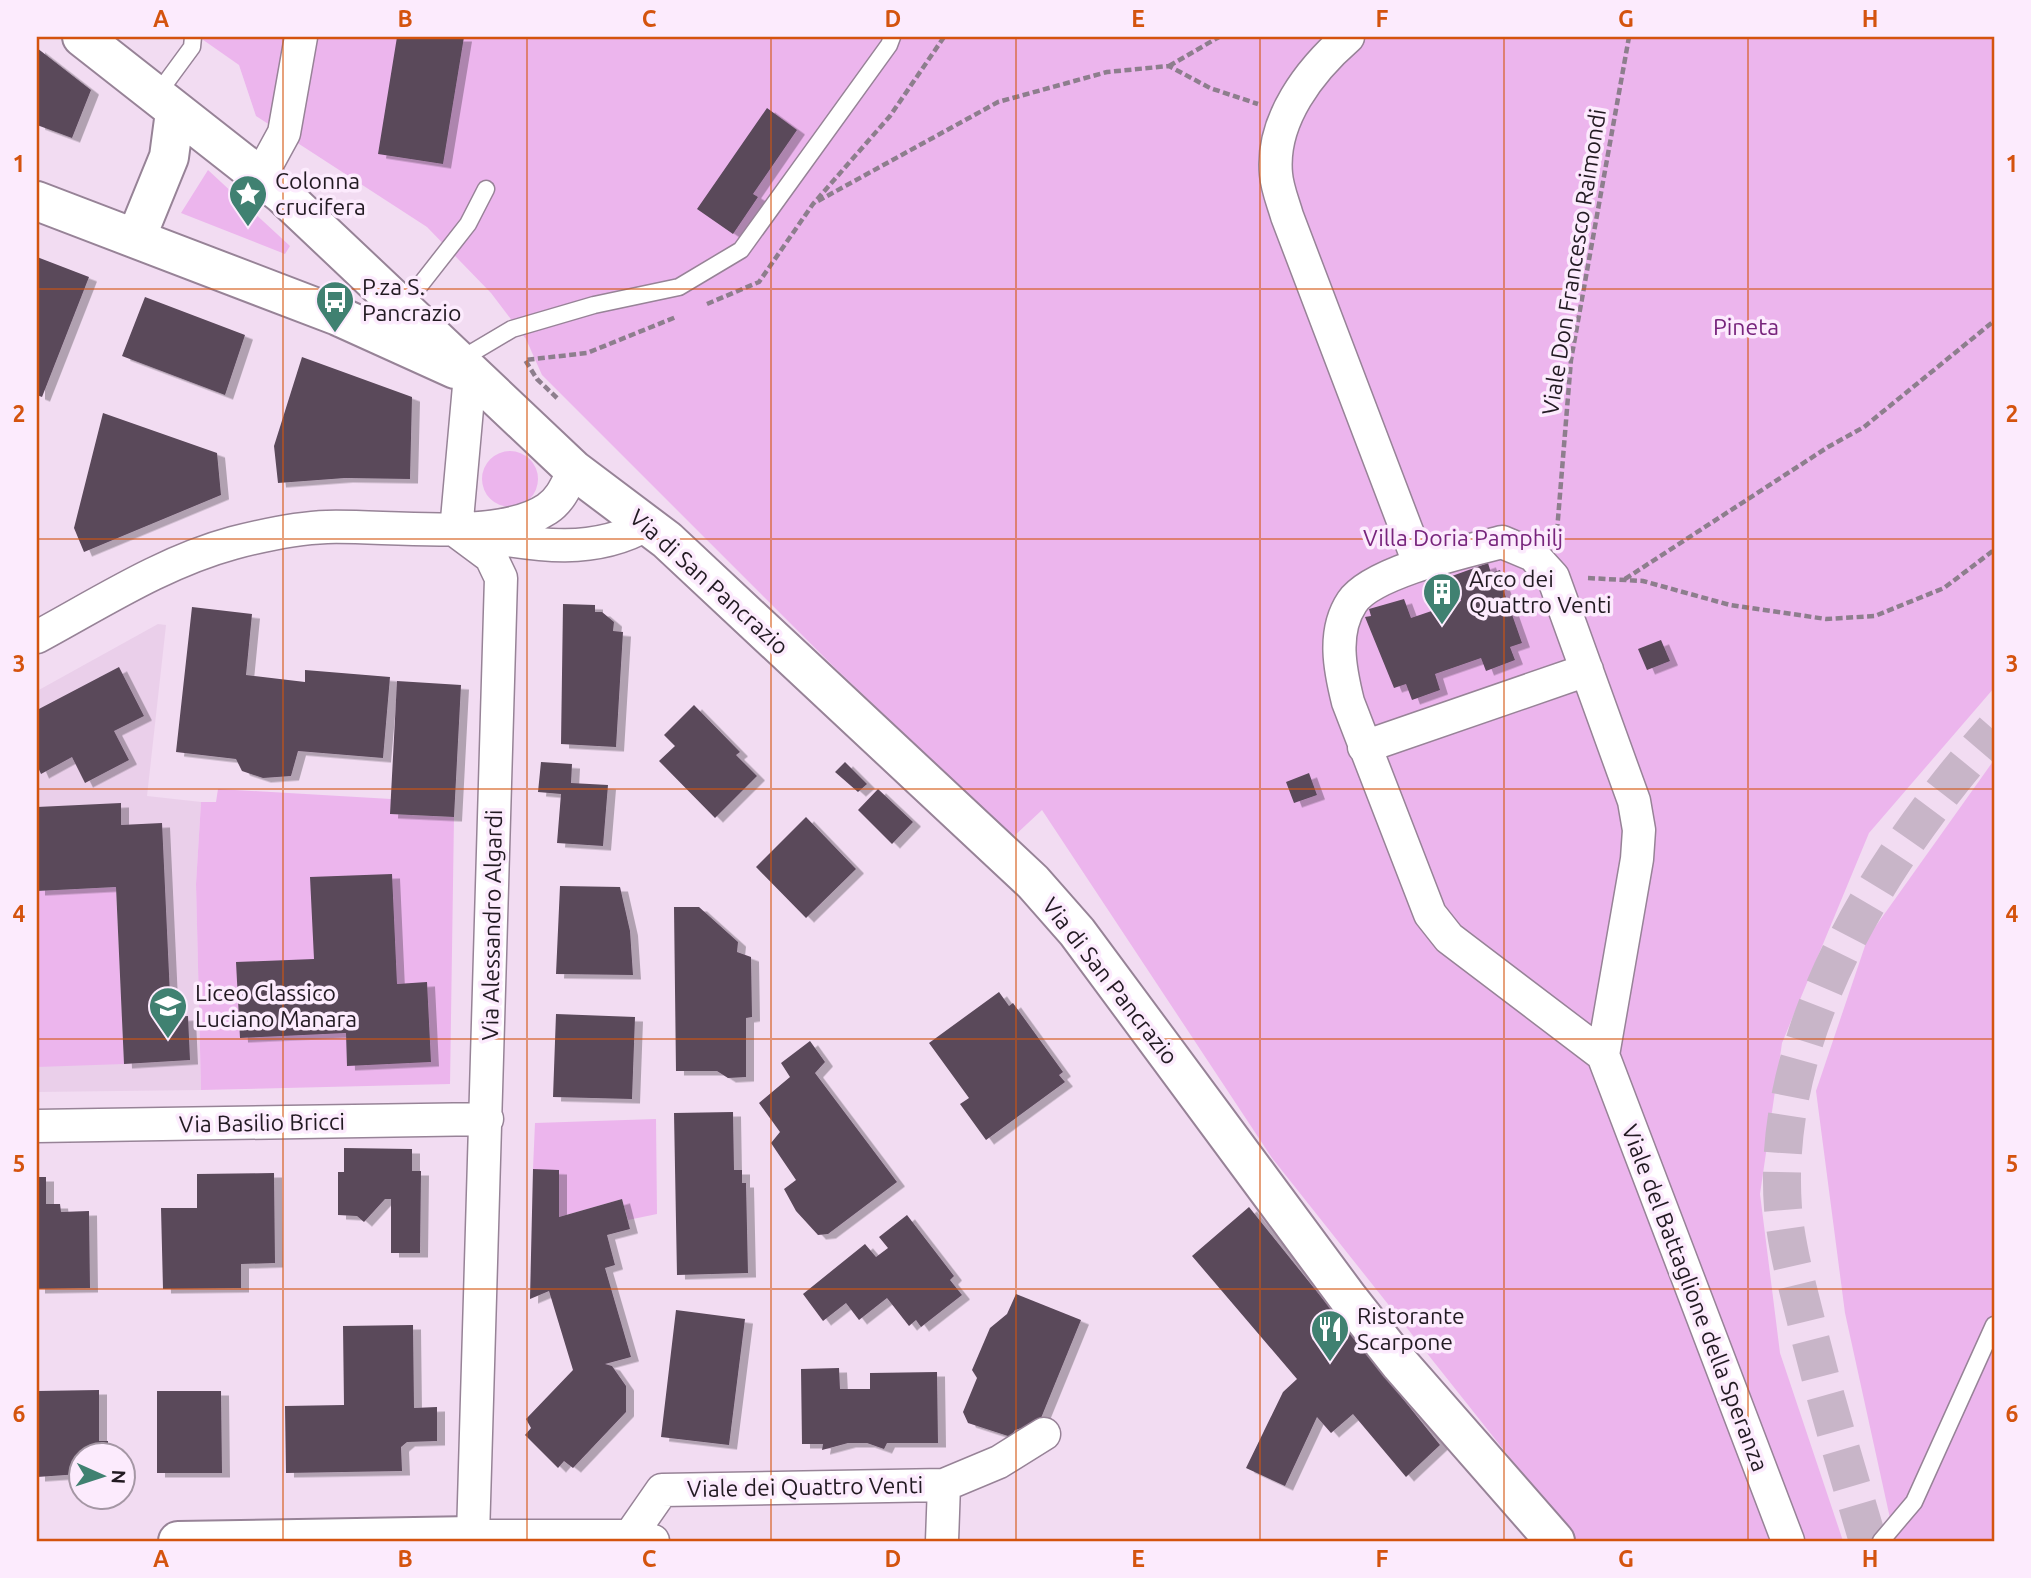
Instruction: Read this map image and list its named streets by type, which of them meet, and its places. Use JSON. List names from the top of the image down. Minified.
{"streets":{"street":["Via di San Pancrazio","Via Alessandro Algardi","Via Basilio Bricci","Viale del Battaglione della Speranza","Viale dei Quattro Venti"],"path":["Viale Don Francesco Raimondi"]},"crossings":[["Via Alessandro Algardi","Via Basilio Bricci"]],"parks":["Pineta","Villa Doria Pamphilj"],"places":{"place":["Colonna crucifera"],"bus stop":["P.za S. Pancrazio"],"building":["Arco dei Quattro Venti"],"school or university":["Liceo Classico Luciano Manara"],"restaurant":["Ristorante Scarpone"]},"north":"right","grid":{"columns":["A","B","C","D","E","F","G","H"],"rows":["1","2","3","4","5","6"]}}
